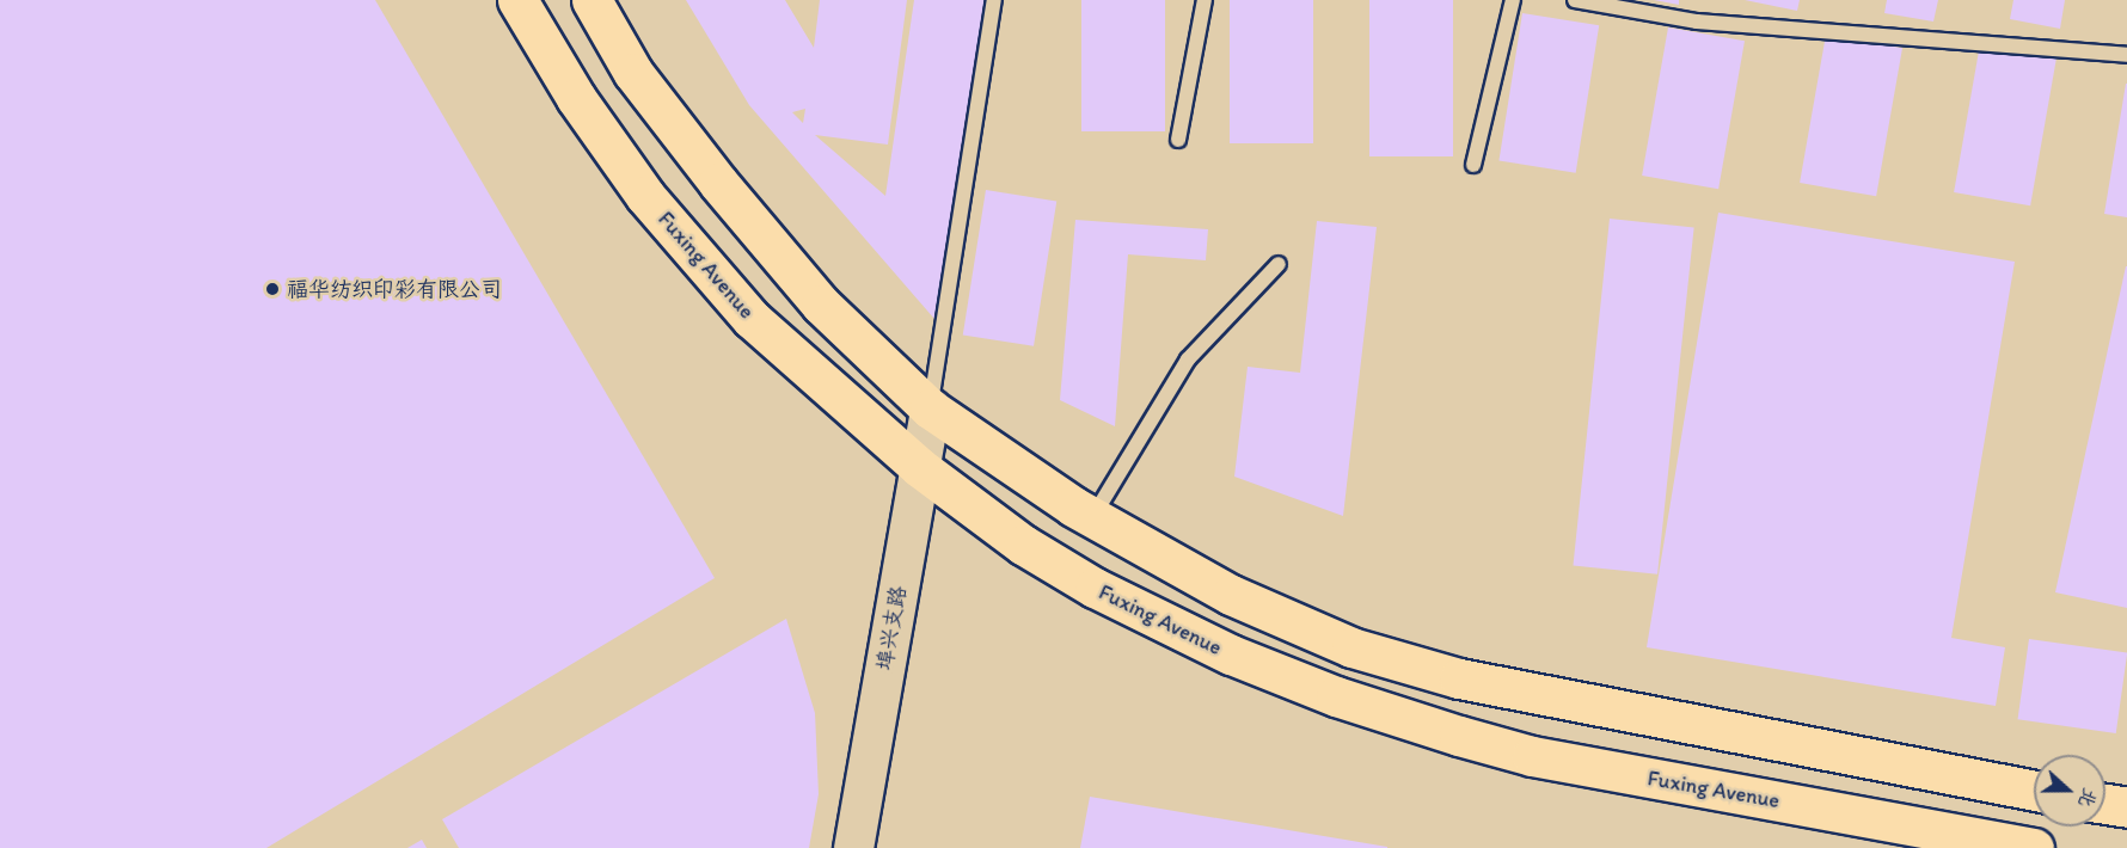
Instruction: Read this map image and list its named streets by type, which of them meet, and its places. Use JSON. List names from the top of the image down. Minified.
{"streets":{"main road":["Fuxing Avenue"],"street":["埠兴支路"]},"crossings":[["Fuxing Avenue","埠兴支路"]],"places":["福华纺织印彩有限公司"],"north":"right"}
